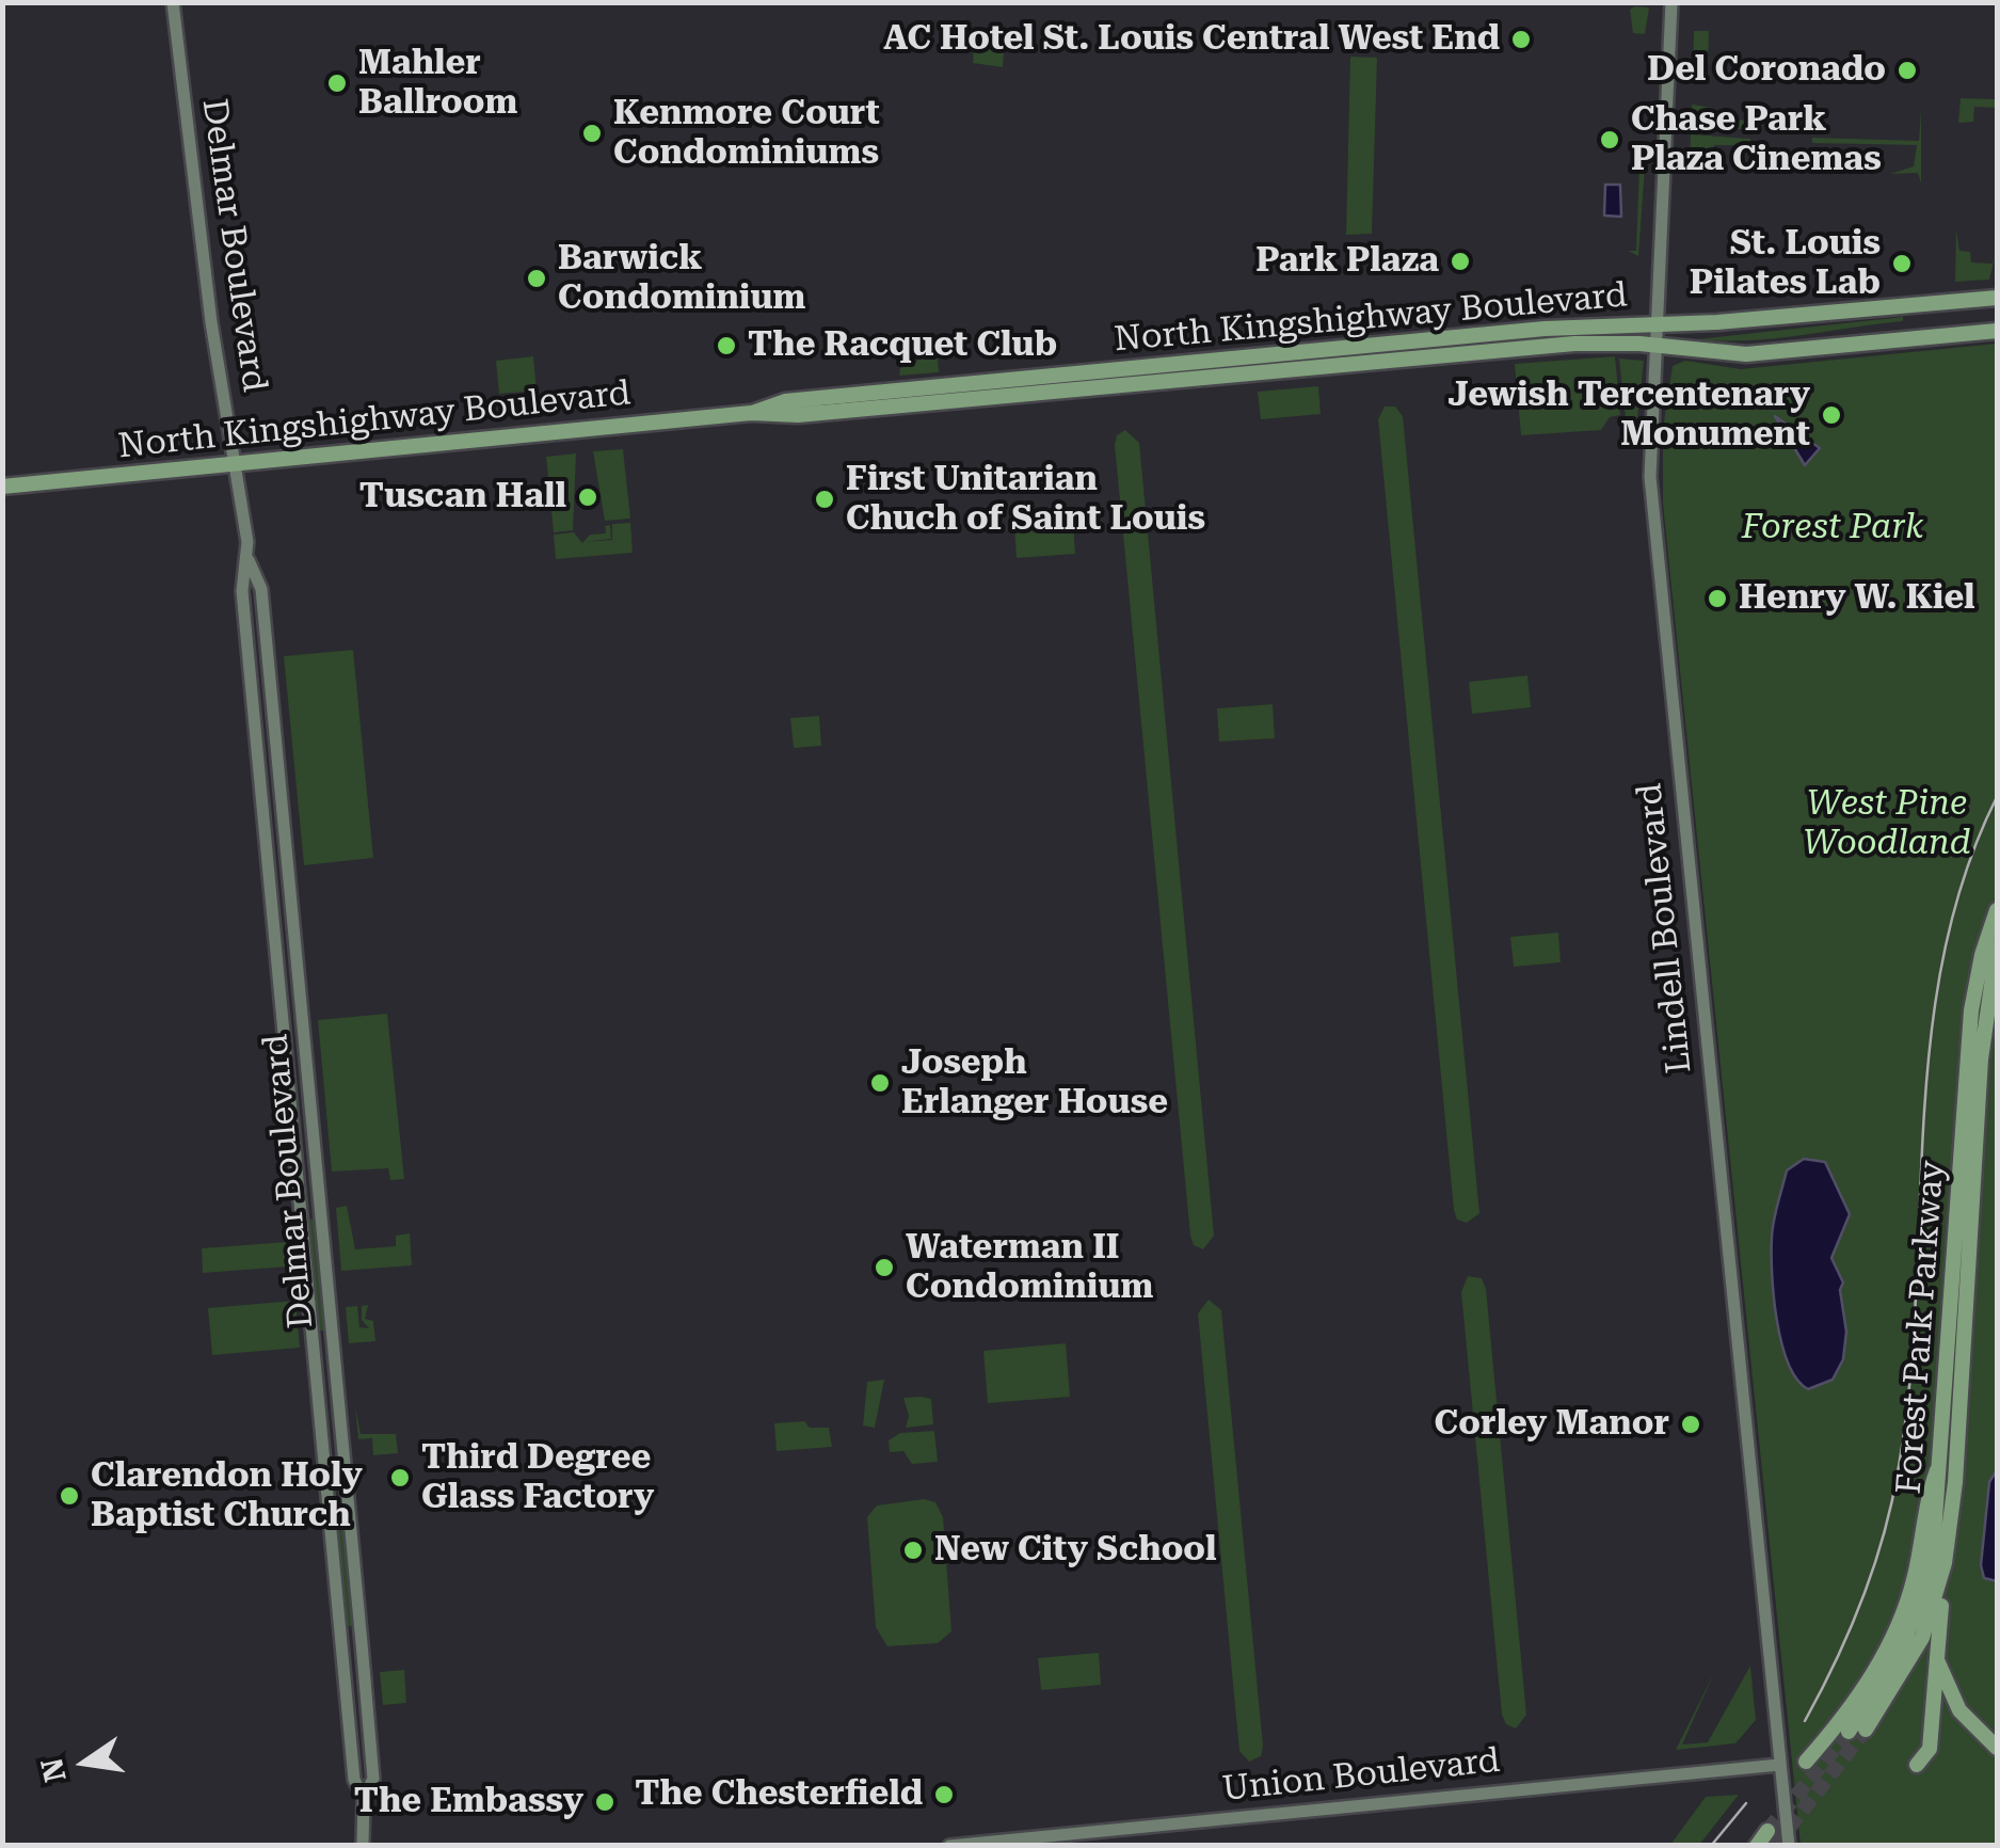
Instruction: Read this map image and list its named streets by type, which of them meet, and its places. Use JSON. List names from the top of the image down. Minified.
{"streets":{"main road":["Delmar Boulevard","North Kingshighway Boulevard","Lindell Boulevard","Forest Park Parkway","Union Boulevard"]},"crossings":[["Delmar Boulevard","North Kingshighway Boulevard"],["North Kingshighway Boulevard","Lindell Boulevard"],["Lindell Boulevard","Union Boulevard"]],"parks":["Forest Park","West Pine Woodland"],"places":["AC Hotel St. Louis Central West End","Del Coronado","Mahler Ballroom","Kenmore Court Condominiums","Chase Park Plaza Cinemas","Park Plaza","St. Louis Pilates Lab","Barwick Condominium","The Racquet Club","Jewish Tercentenary Monument","Tuscan Hall","First Unitarian Chuch of Saint Louis","Henry W. Kiel","Joseph Erlanger House","Waterman II Condominium","Corley Manor","Third Degree Glass Factory","Clarendon Holy Baptist Church","New City School","The Chesterfield","The Embassy"],"north":"left"}
